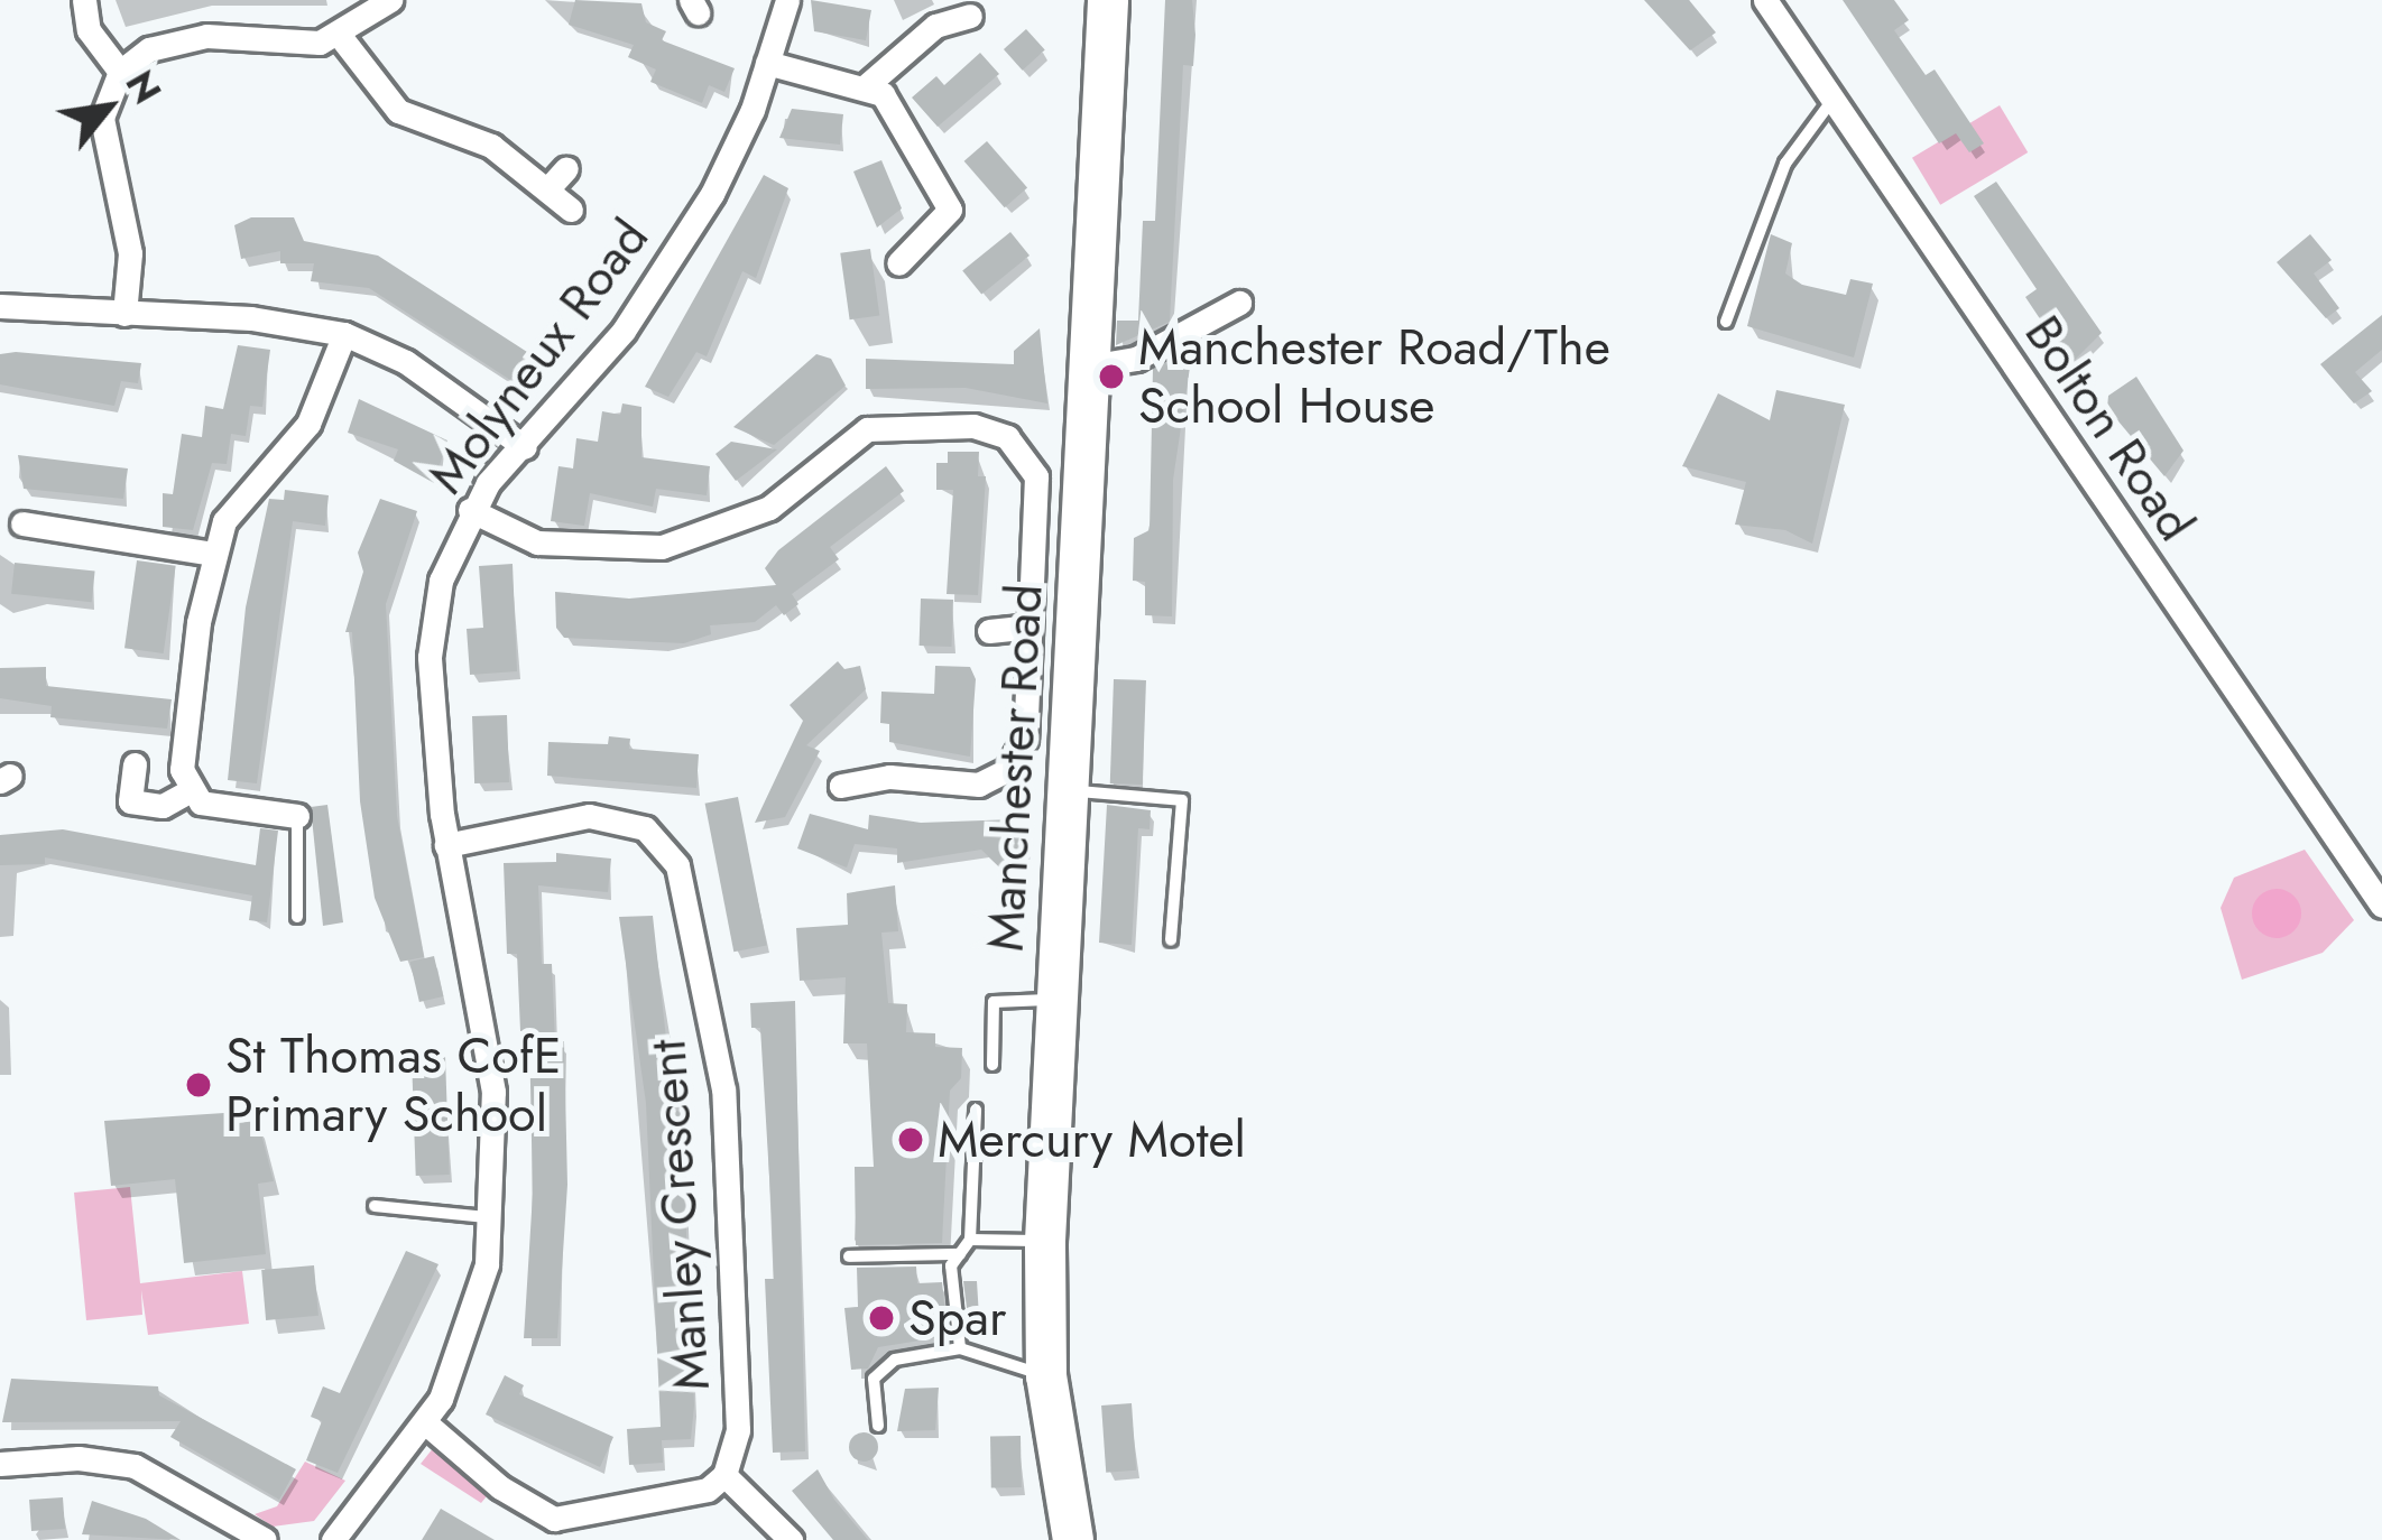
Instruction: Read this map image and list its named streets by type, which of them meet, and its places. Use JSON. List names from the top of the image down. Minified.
{"streets":{"main road":["Manchester Road"],"street":["Molyneux Road","Bolton Road","Manley Crescent"]},"crossings":[["Molyneux Road","Manley Crescent"]],"places":["Manchester Road/The School House","St Thomas CofE Primary School","Mercury Motel","Spar"],"north":"top right"}
